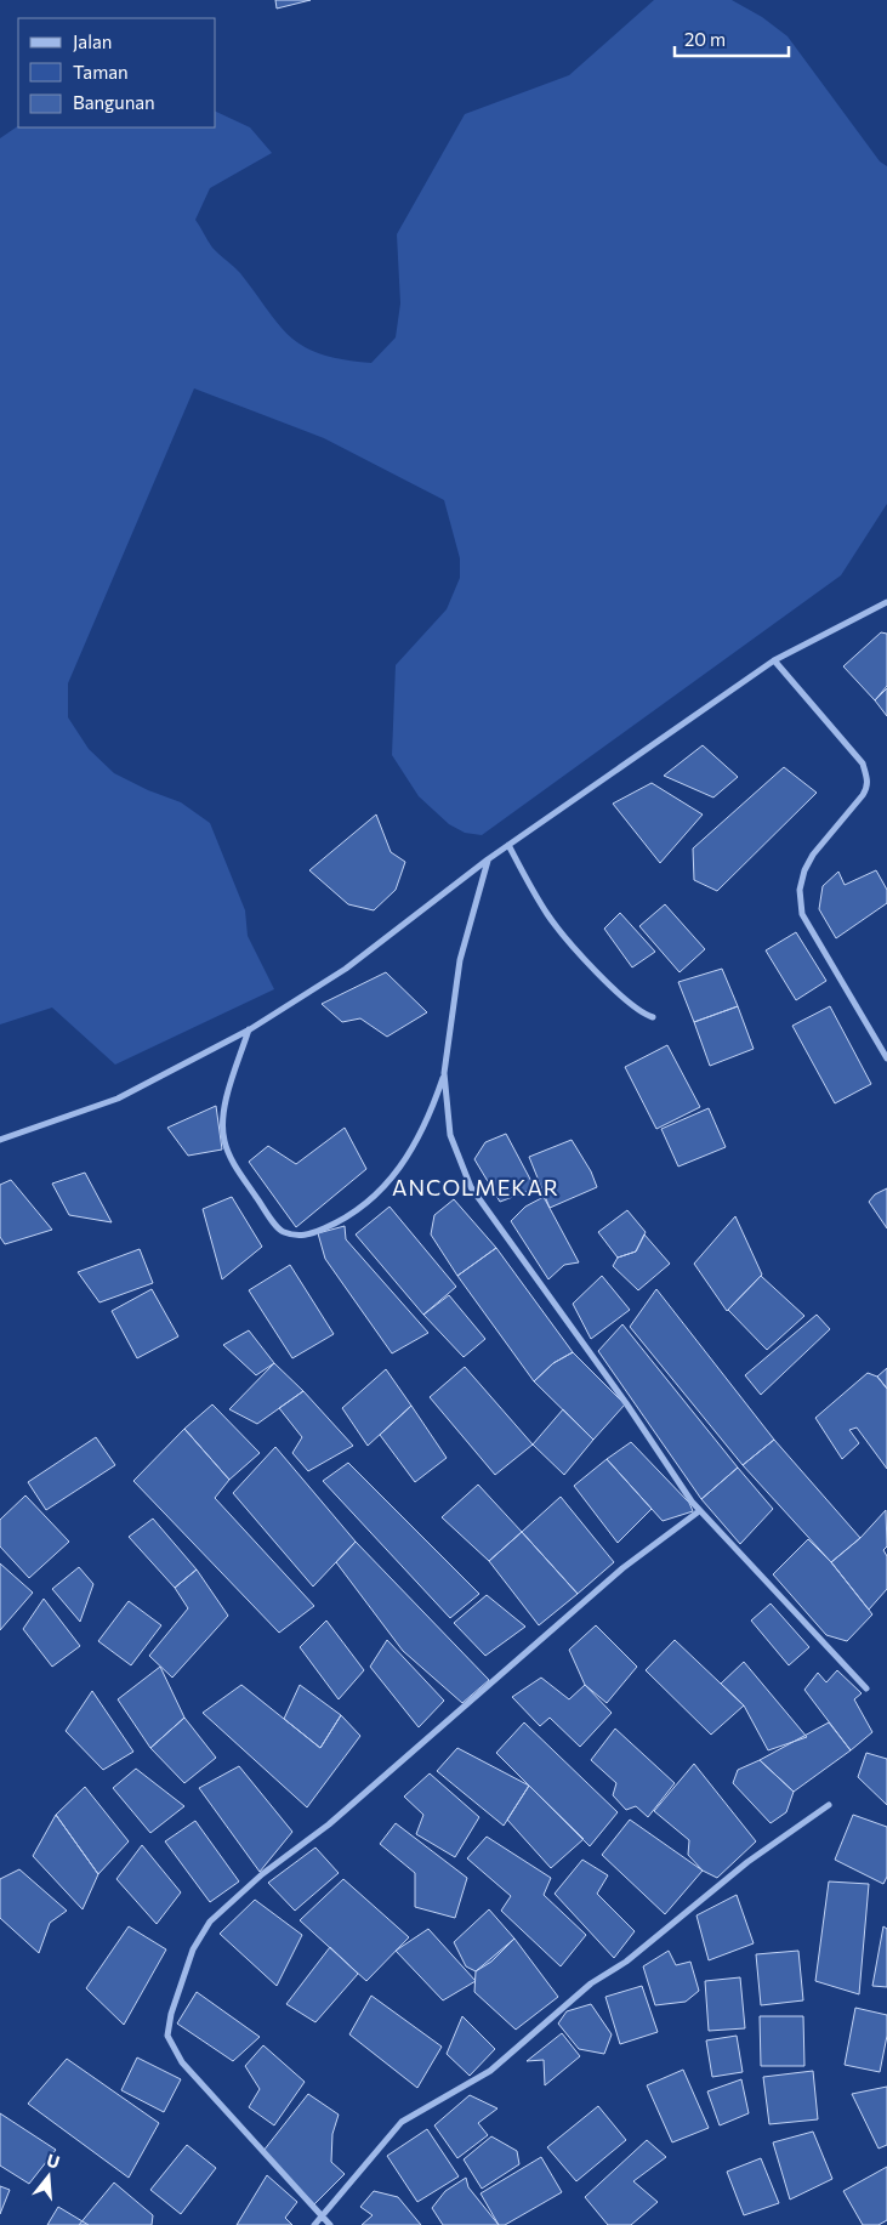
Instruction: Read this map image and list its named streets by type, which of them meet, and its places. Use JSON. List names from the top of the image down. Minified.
{"districts":["ANCOLMEKAR"],"legend":["Jalan","Taman","Bangunan"],"scale_bar":"20 m","north":"top"}
